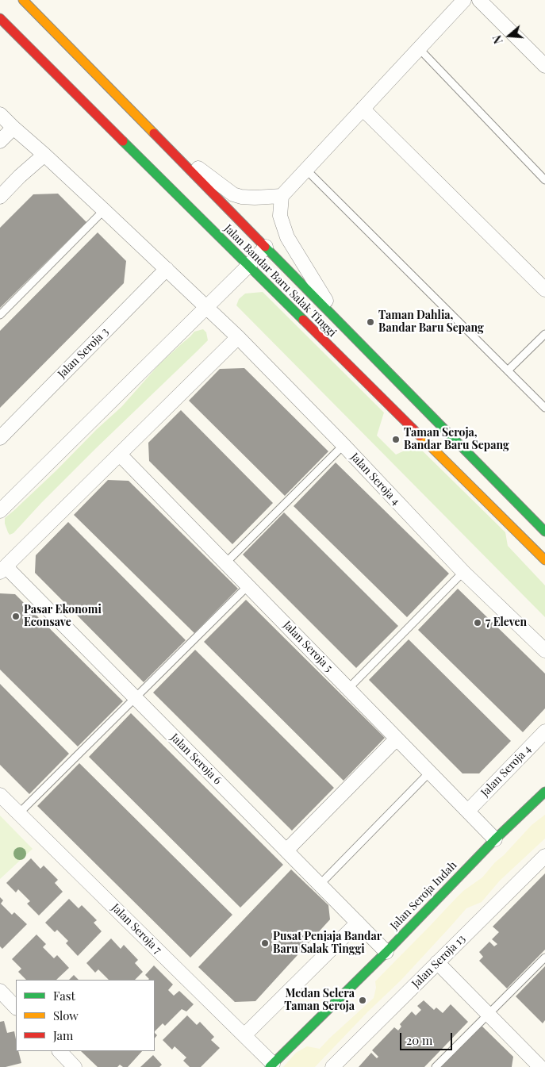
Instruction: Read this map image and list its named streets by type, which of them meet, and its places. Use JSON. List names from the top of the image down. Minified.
{"streets":{"main road":["Jalan Bandar Baru Salak Tinggi","Jalan Seroja Indah"],"street":["Jalan Seroja 3","Jalan Seroja 4","Jalan Seroja 5","Jalan Seroja 6","Jalan Seroja 7","Jalan Seroja 13"]},"crossings":[["Jalan Seroja 3","Jalan Seroja 4"],["Jalan Seroja 4","Jalan Seroja 5"],["Jalan Seroja 5","Jalan Seroja Indah"],["Jalan Seroja 6","Jalan Seroja Indah"],["Jalan Seroja Indah","Jalan Seroja 7"]],"places":["Taman Dahlia, Bandar Baru Sepang","Taman Seroja, Bandar Baru Sepang","Pasar Ekonomi Econsave","7 Eleven","Pusat Penjaja Bandar Baru Salak Tinggi","Medan Selera Taman Seroja"],"legend":["Fast","Slow","Jam"],"scale_bar":"20 m","north":"left"}
